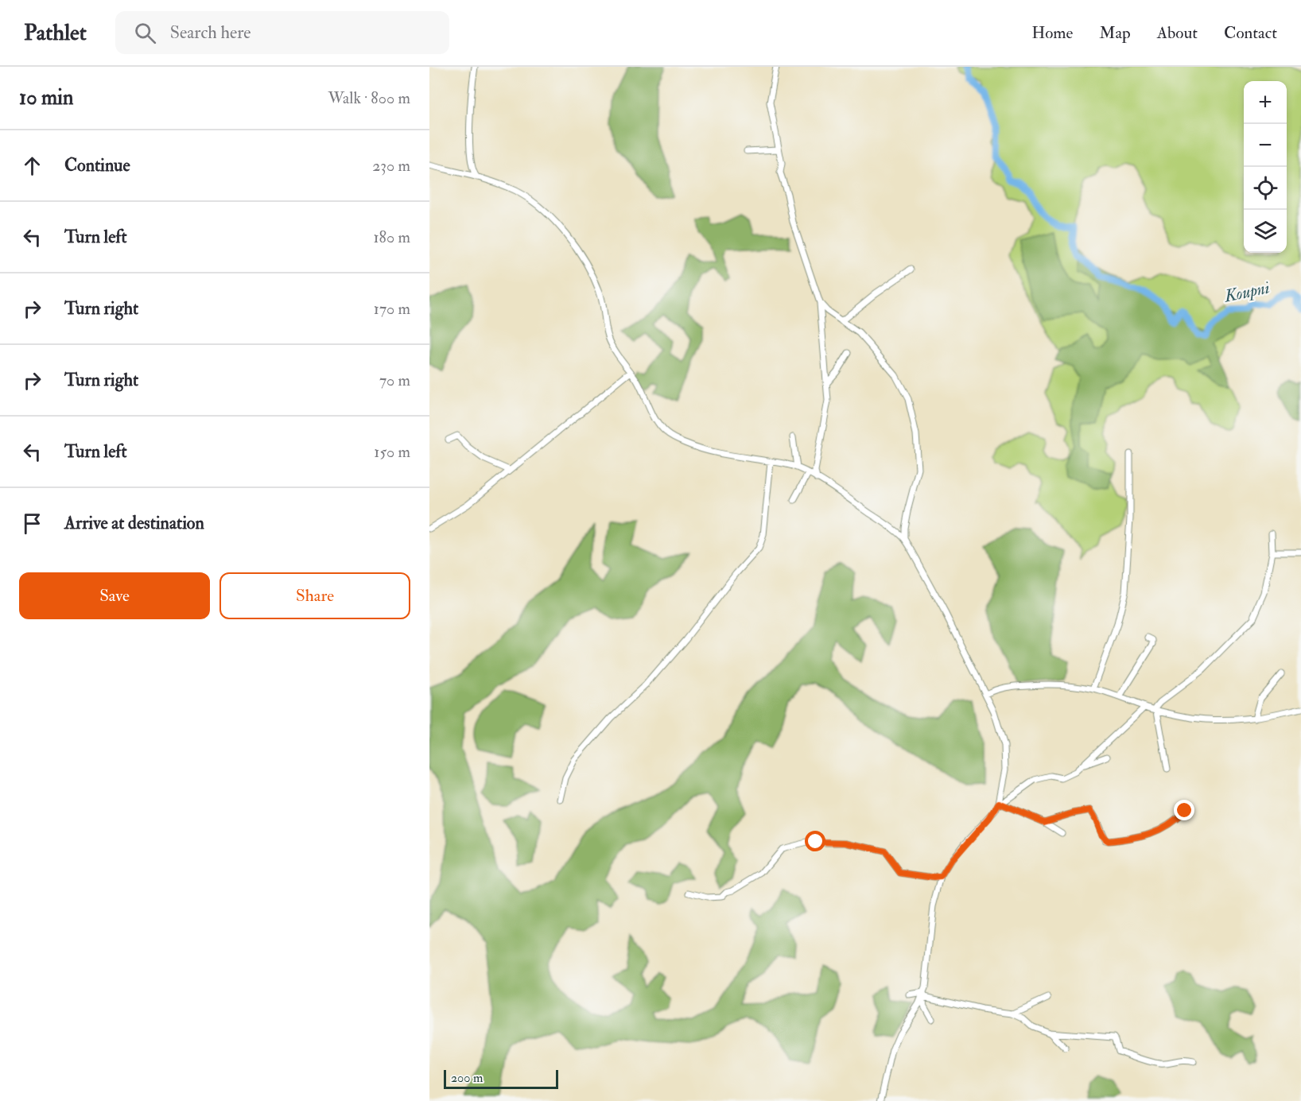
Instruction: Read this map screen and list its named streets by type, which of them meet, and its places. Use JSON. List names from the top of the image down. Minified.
{"water":["Koupni"],"scale_bar":"200 m","page":{"header":"Pathlet","search":"Search here","nav":["Home","Map","About","Contact"],"heading":["10 min","Walk · 800 m"],"map_buttons":["+","−"],"list":[["Continue","230 m"],["Turn left","180 m"],["Turn right","170 m"],["Turn right","70 m"],["Turn left","150 m"],"Arrive at destination"],"buttons":["Save","Share"],"scale":"200 m"}}
